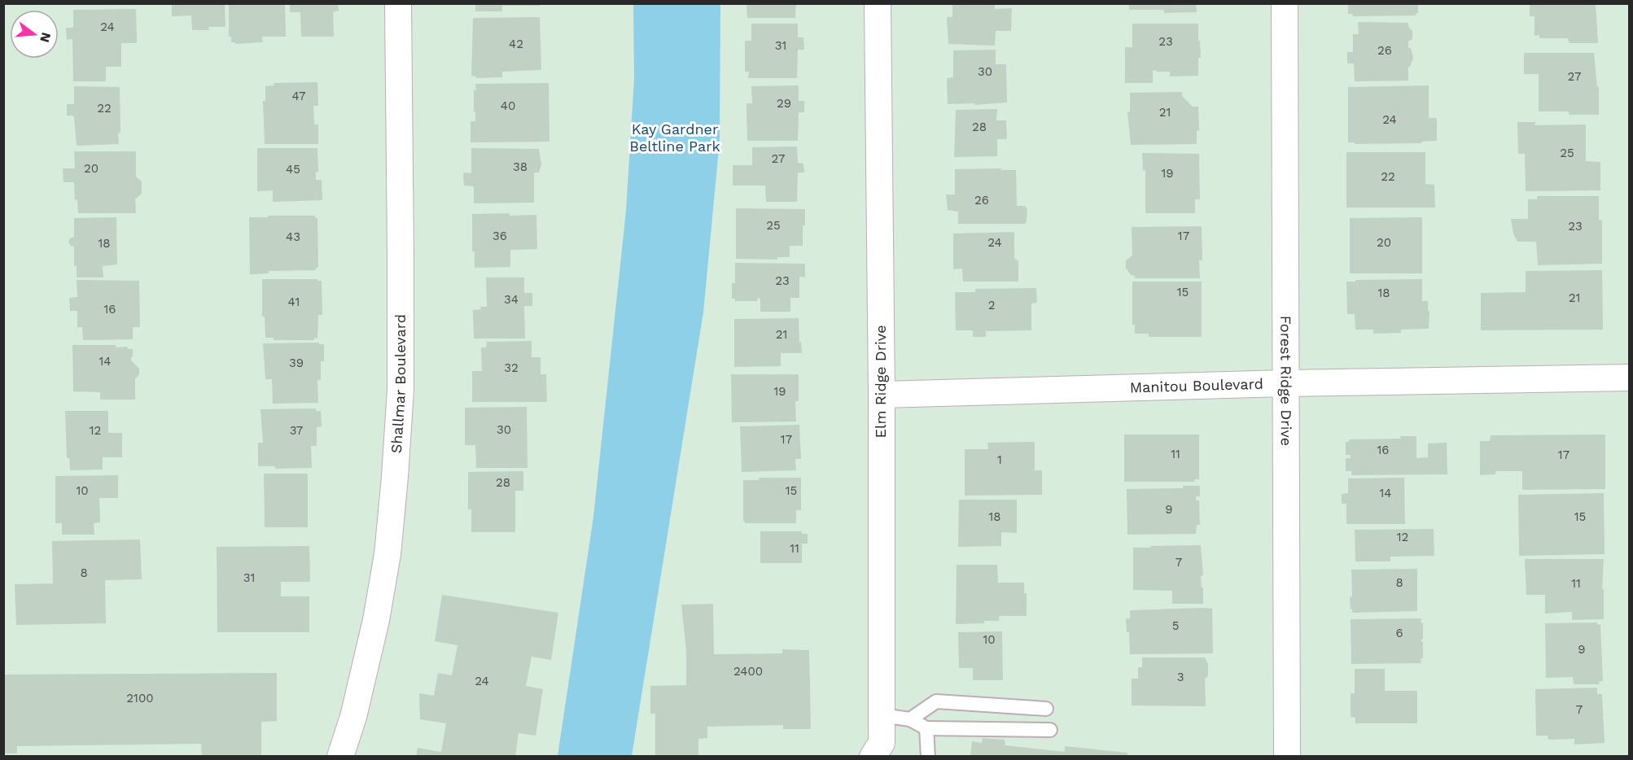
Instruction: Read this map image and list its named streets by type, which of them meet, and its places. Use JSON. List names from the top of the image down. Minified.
{"streets":{"street":["Forest Ridge Drive","Elm Ridge Drive","Shallmar Boulevard","Manitou Boulevard"]},"crossings":[["Forest Ridge Drive","Manitou Boulevard"],["Elm Ridge Drive","Manitou Boulevard"]],"parks":["Kay Gardner Beltline Park"],"house_numbers":["24","23","42","31","26","30","27","47","29","40","22","21","24","28","25","27","38","20","45","19","22","26","25","23","36","17","43","24","20","18","23","15","18","21","34","41","2","16","21","14","39","32","19","30","12","37","17","16","11","17","1","28","10","15","14","9","18","15","12","11","7","8","31","8","11","5","6","10","9","2400","3","24","2100","7"],"north":"right"}
